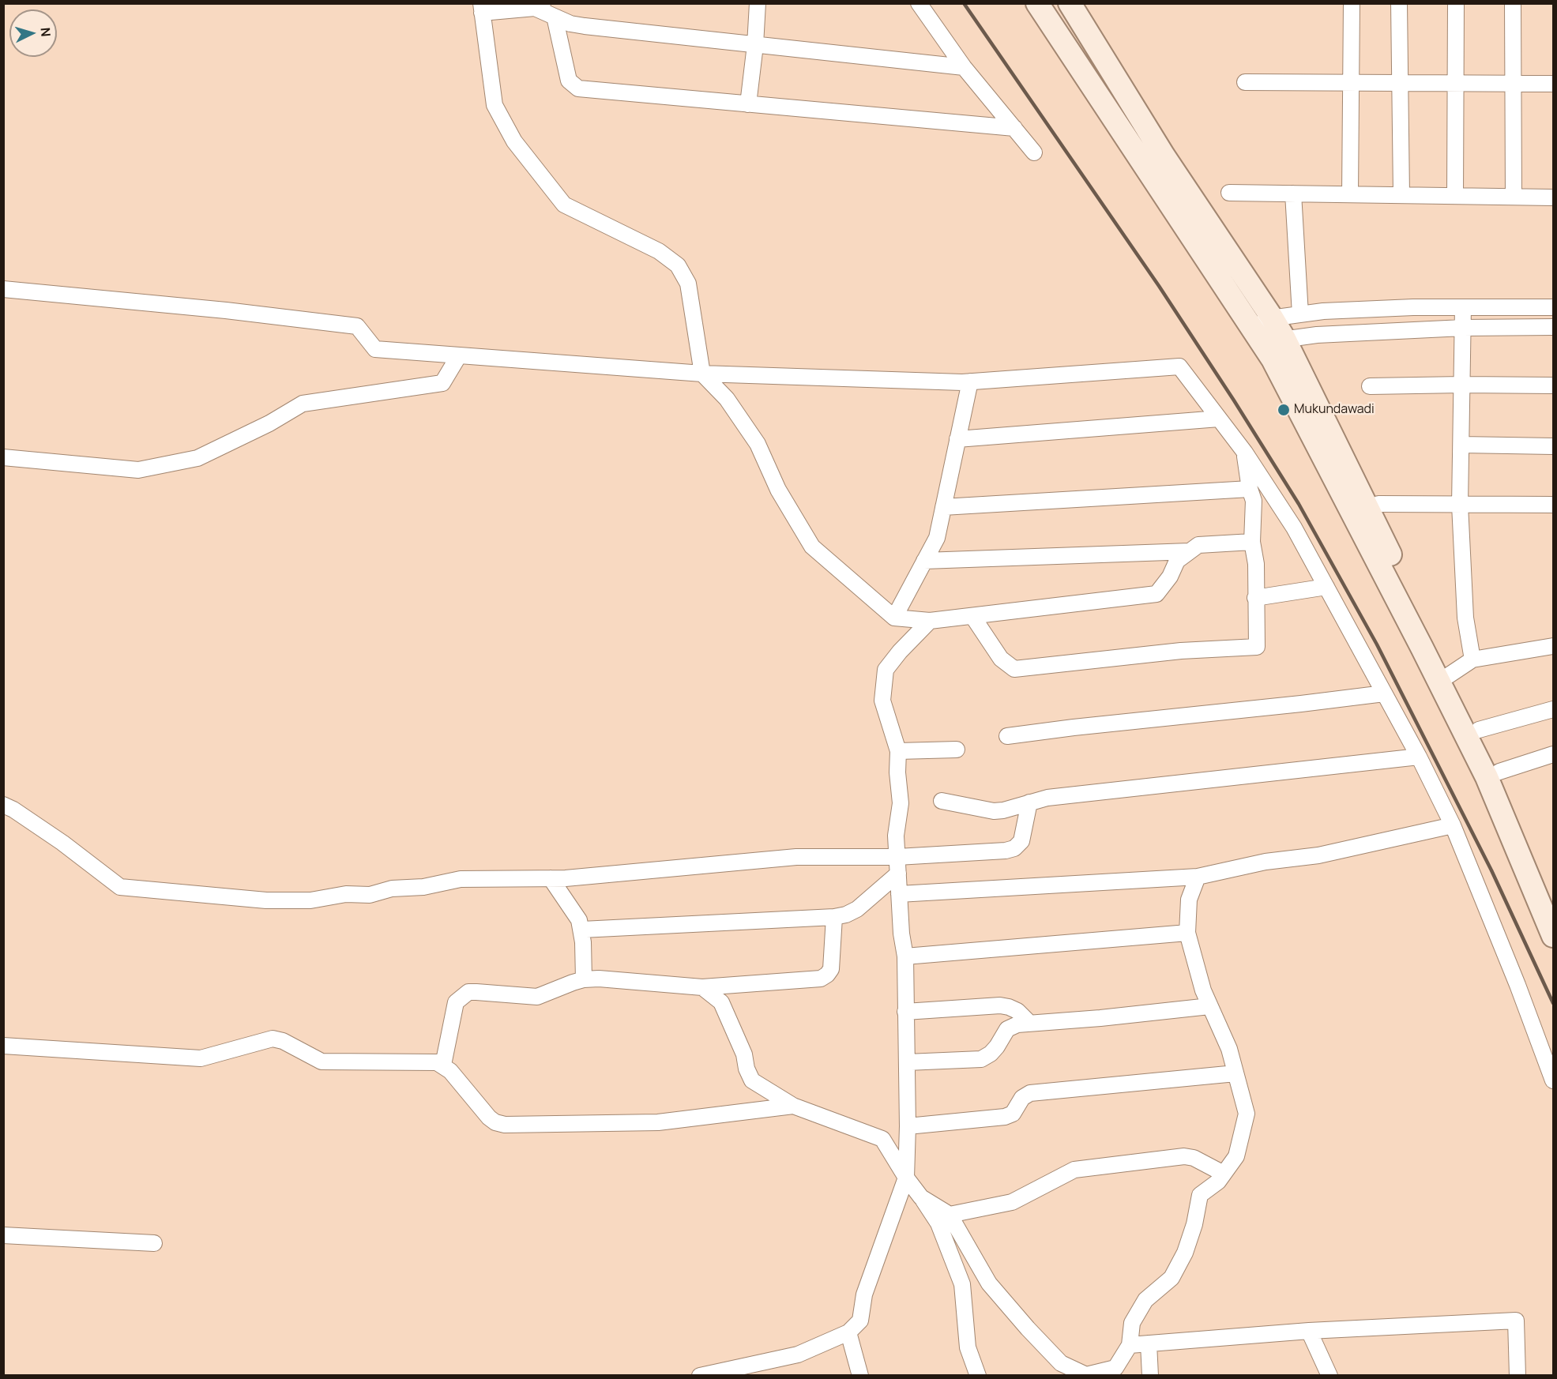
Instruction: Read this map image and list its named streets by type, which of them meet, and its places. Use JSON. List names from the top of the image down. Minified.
{"places":["Mukundawadi"],"north":"right"}
